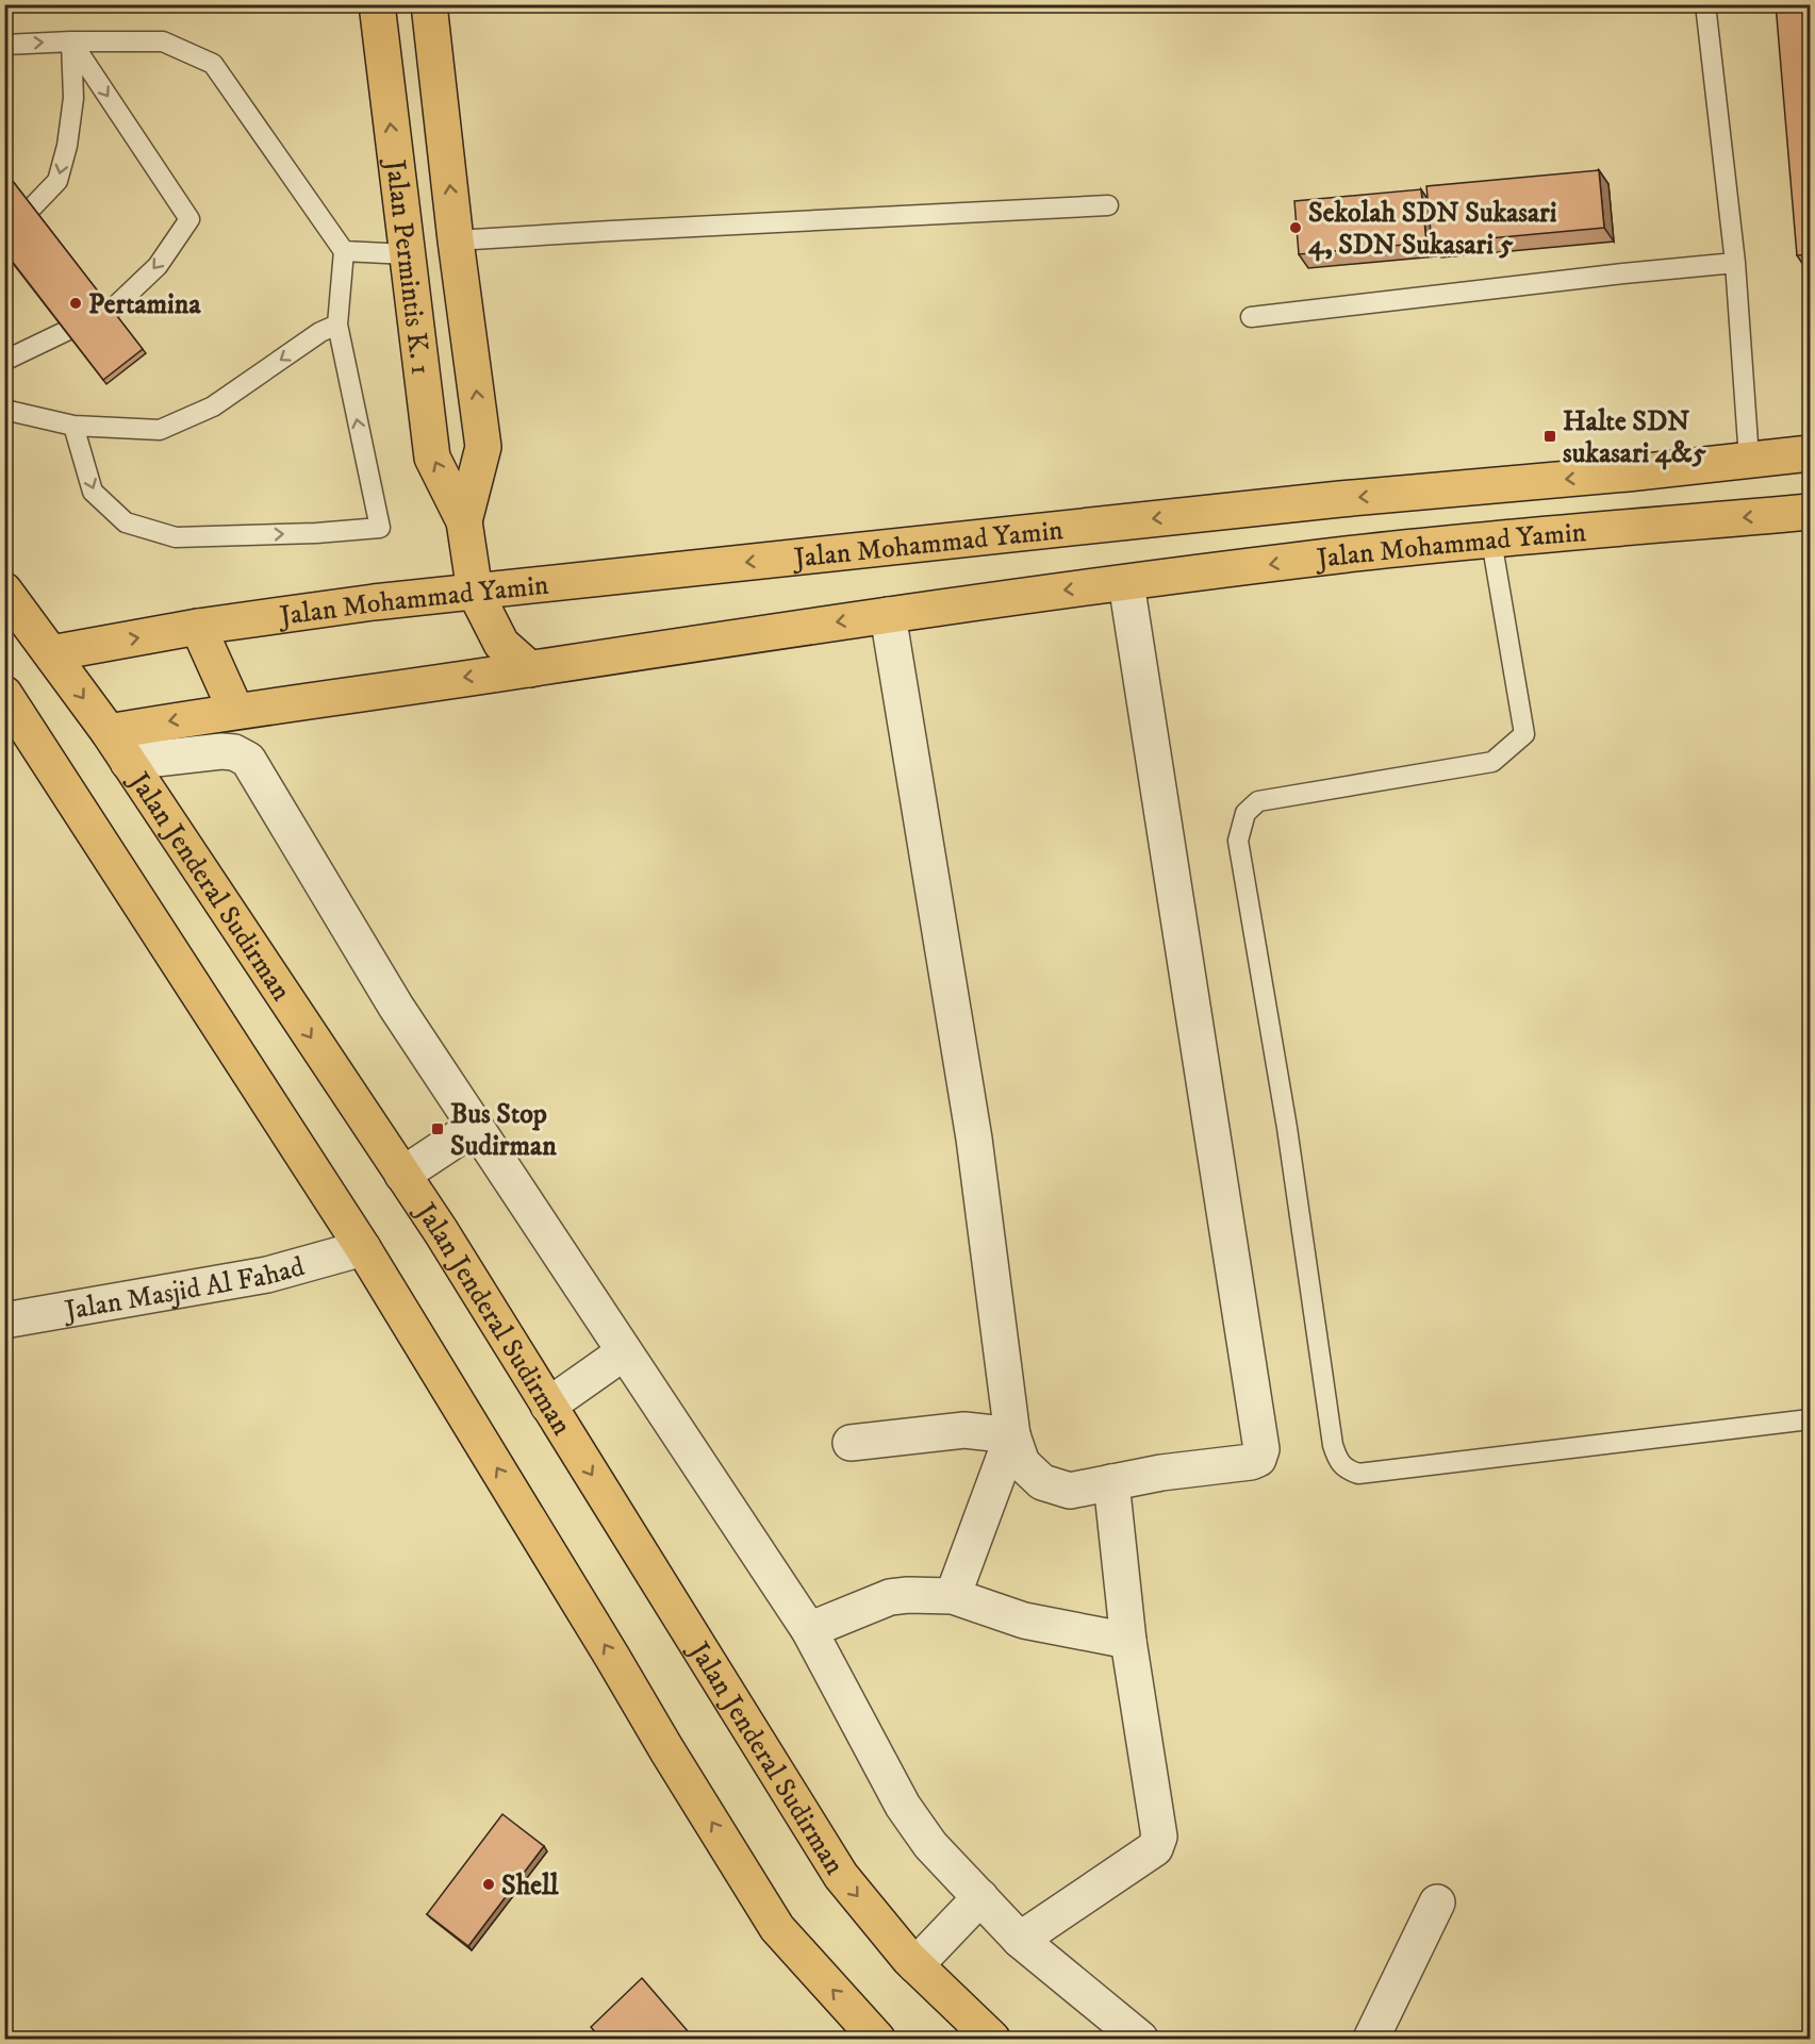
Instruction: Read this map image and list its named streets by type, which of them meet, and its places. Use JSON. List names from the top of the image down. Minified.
{"streets":{"main road":["Jalan Permintis K. 1","Jalan Mohammad Yamin","Jalan Jenderal Sudirman"],"street":["Jalan Masjid Al Fahad"]},"crossings":[["Jalan Permintis K. 1","Jalan Mohammad Yamin"],["Jalan Mohammad Yamin","Jalan Jenderal Sudirman"]],"one_way":["Jalan Permintis K. 1","Jalan Mohammad Yamin"],"places":{"other":["Sekolah SDN Sukasari 4, SDN Sukasari 5","Pertamina","Shell"],"transit":["Halte SDN sukasari 4&5","Bus Stop Sudirman"]}}
